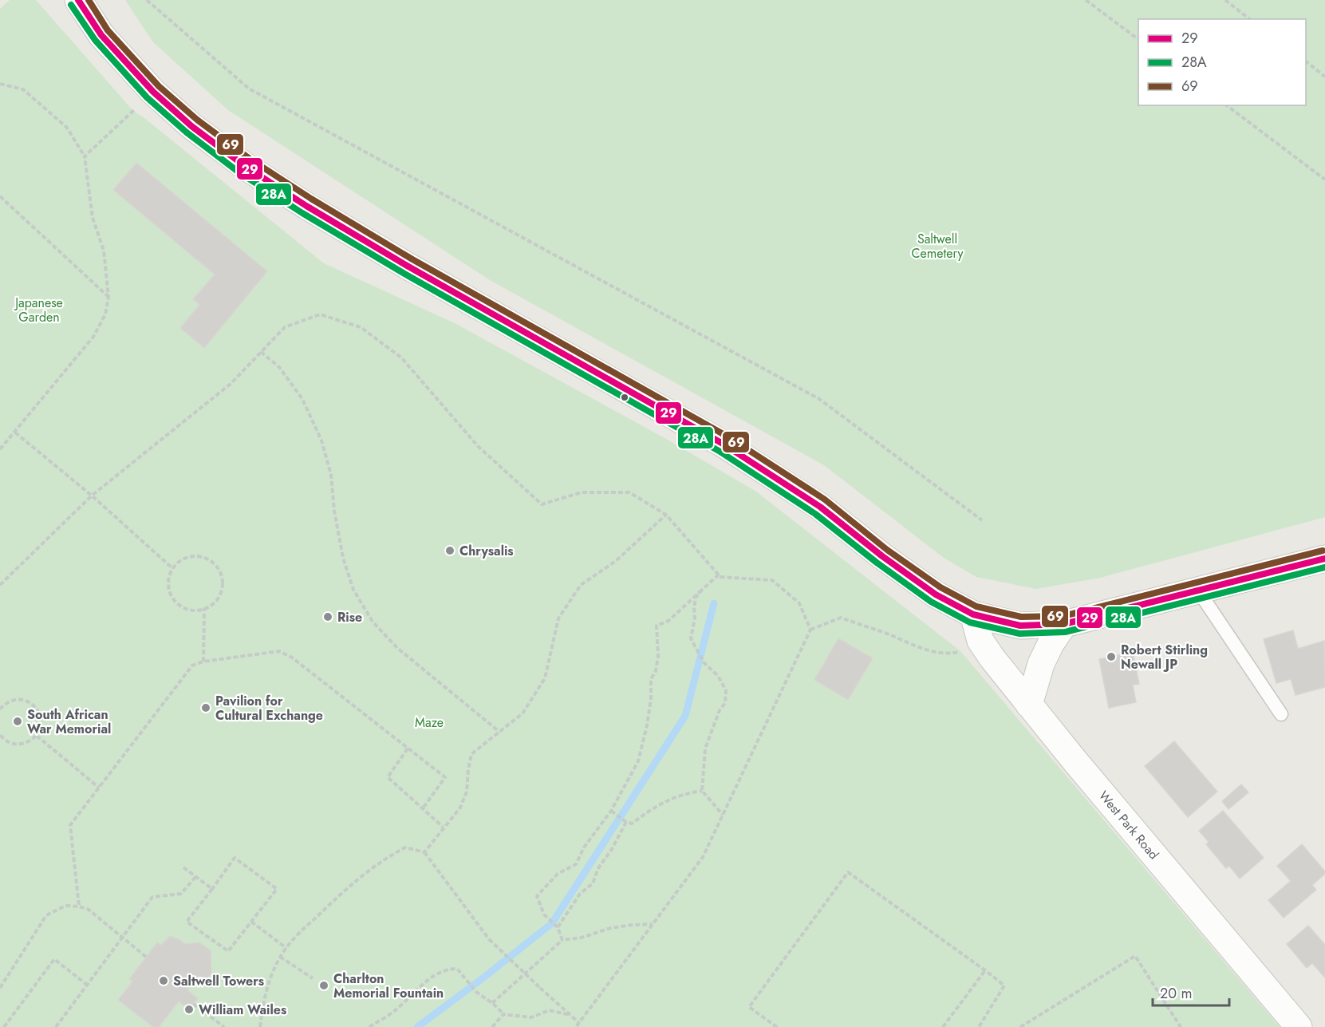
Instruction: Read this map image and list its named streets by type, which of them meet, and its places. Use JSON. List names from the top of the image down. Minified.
{"streets":{"street":["West Park Road"]},"parks":["Saltwell Cemetery","Japanese Garden","Maze"],"places":["Chrysalis","Rise","Robert Stirling Newall JP","Pavilion for Cultural Exchange","South African War Memorial","Saltwell Towers","Charlton Memorial Fountain","William Wailes"],"lines":["transit line 29","transit line 69","transit line 28A"],"legend":["29","28A","69"],"scale_bar":"20 m"}
